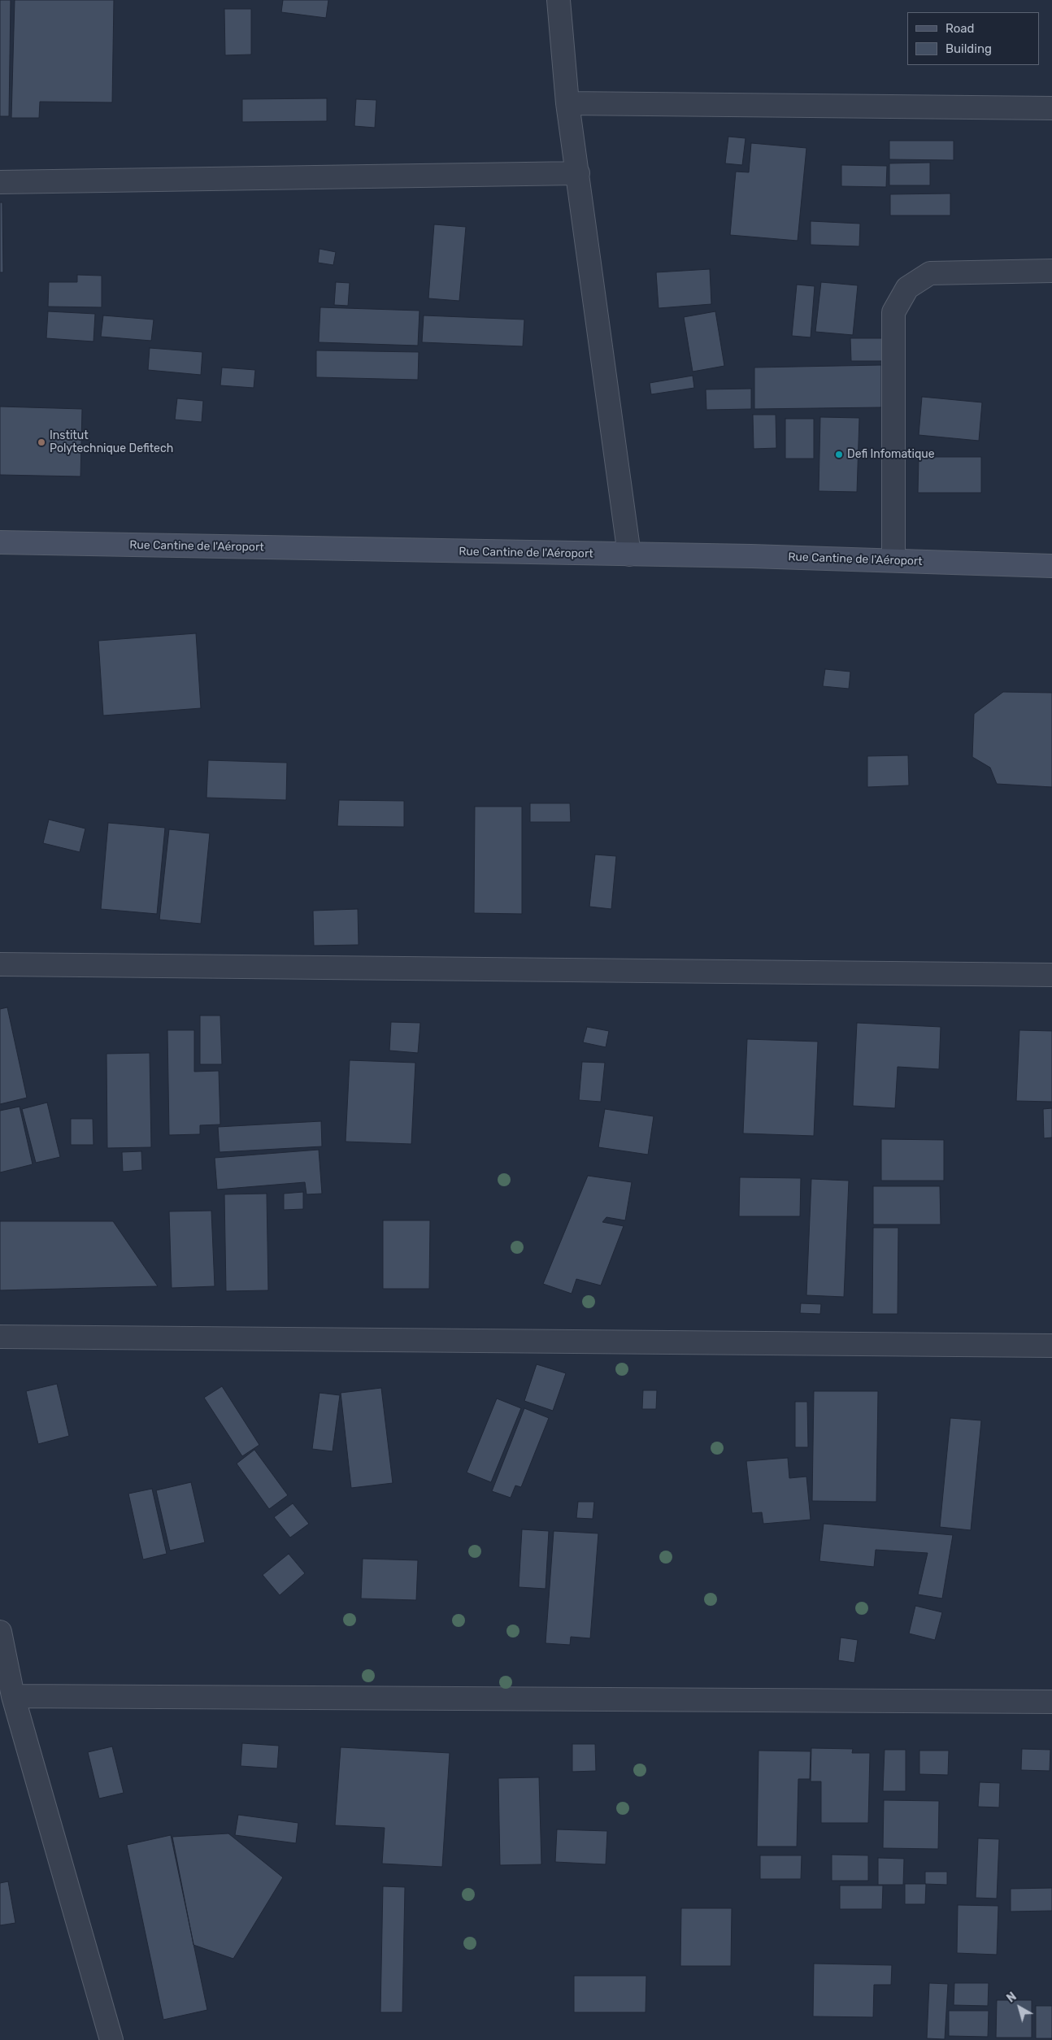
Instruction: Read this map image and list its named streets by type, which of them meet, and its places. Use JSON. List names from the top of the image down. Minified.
{"streets":{"main road":["Rue Cantine de l'Aéroport"]},"places":["Institut Polytechnique Defitech","Defi Infomatique"],"legend":["Road","Building"],"north":"top left"}
